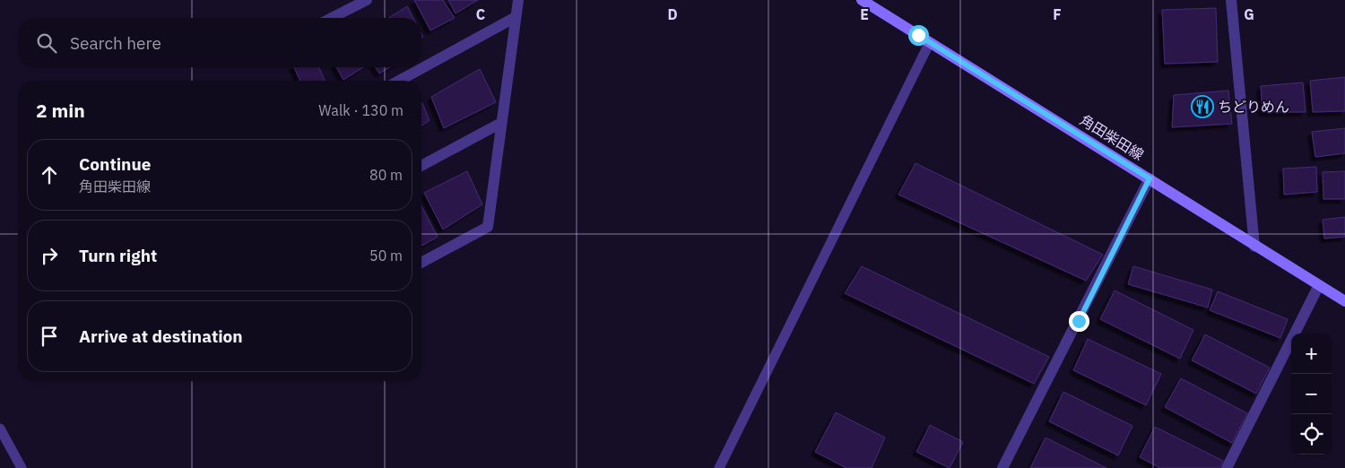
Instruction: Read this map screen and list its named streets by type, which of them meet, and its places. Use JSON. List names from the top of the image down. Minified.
{"streets":{"main road":["角田柴田線"]},"places":{"restaurant":["ちどりめん"]},"page":{"search":"Search here","heading":["2 min","Walk · 130 m"],"list":[["Continue","角田柴田線","80 m"],["Turn right","50 m"],"Arrive at destination"],"map_buttons":["+","−"]},"grid":{"columns":["C","D","E","F","G"]}}
